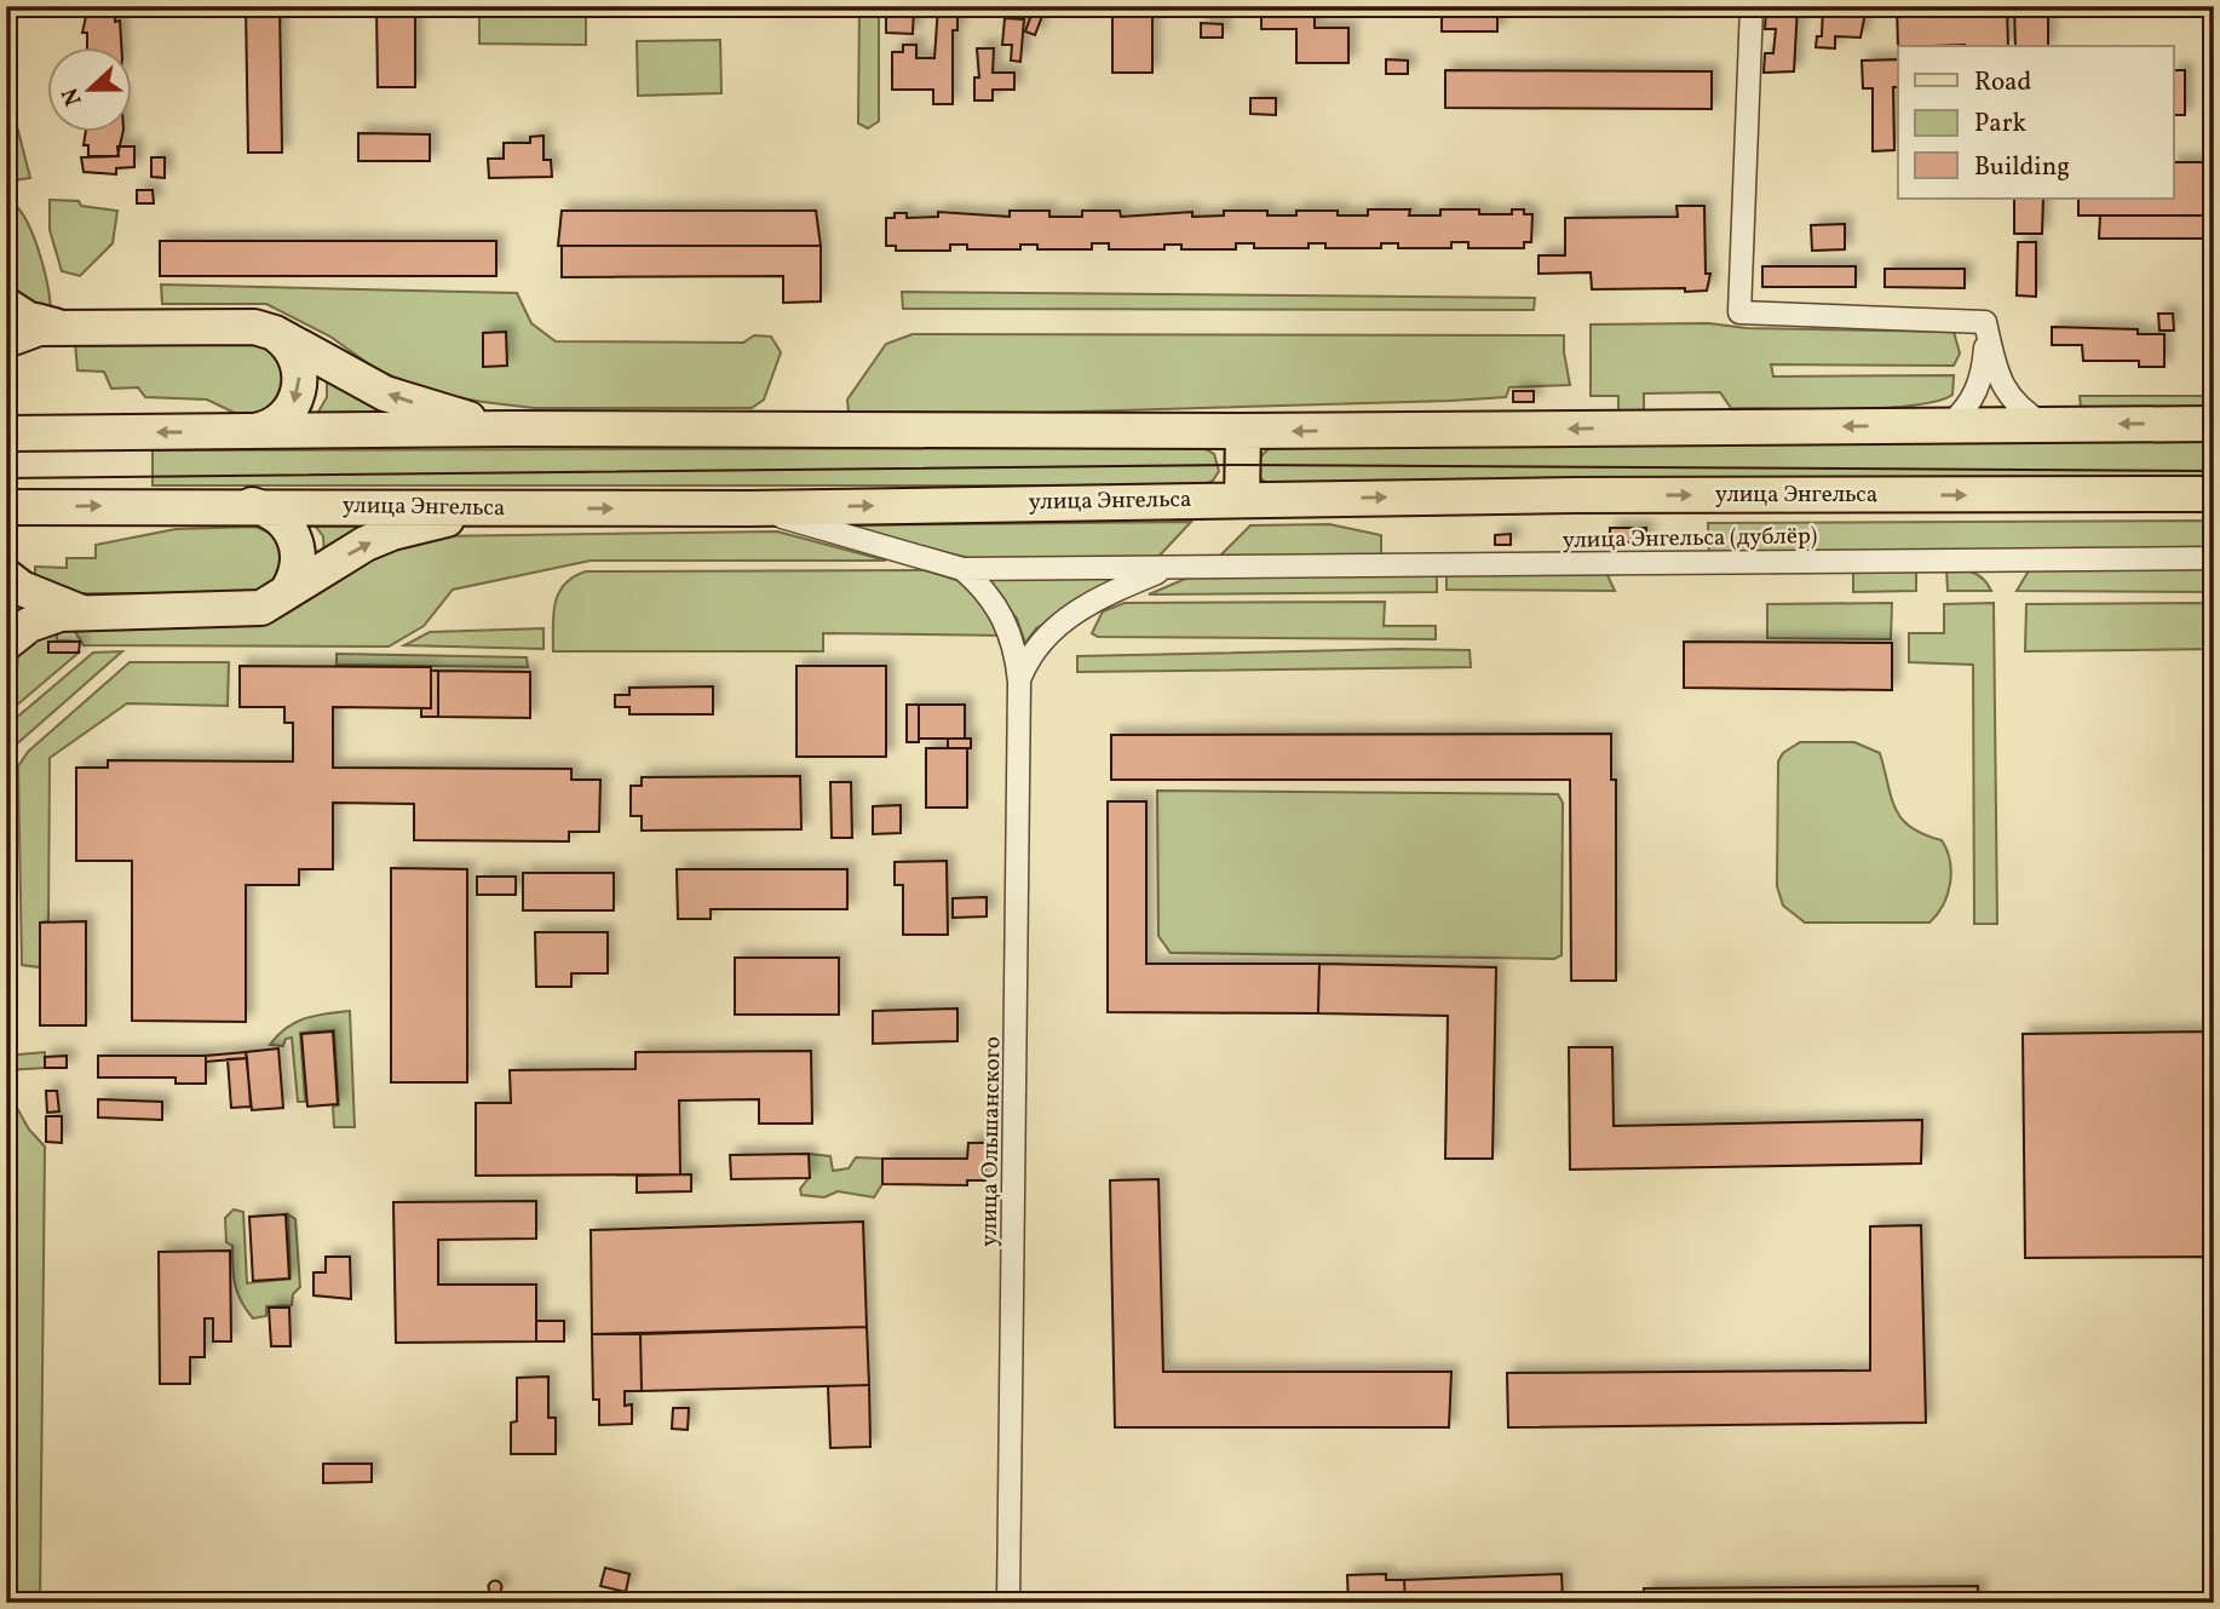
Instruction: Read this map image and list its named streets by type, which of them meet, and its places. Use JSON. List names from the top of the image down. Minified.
{"streets":{"main road":["улица Энгельса"],"street":["улица Энгельса (дублёр)","улица Ольшанского"]},"crossings":[["улица Энгельса (дублёр)","улица Ольшанского"]],"legend":["Road","Park","Building"],"north":"left"}
